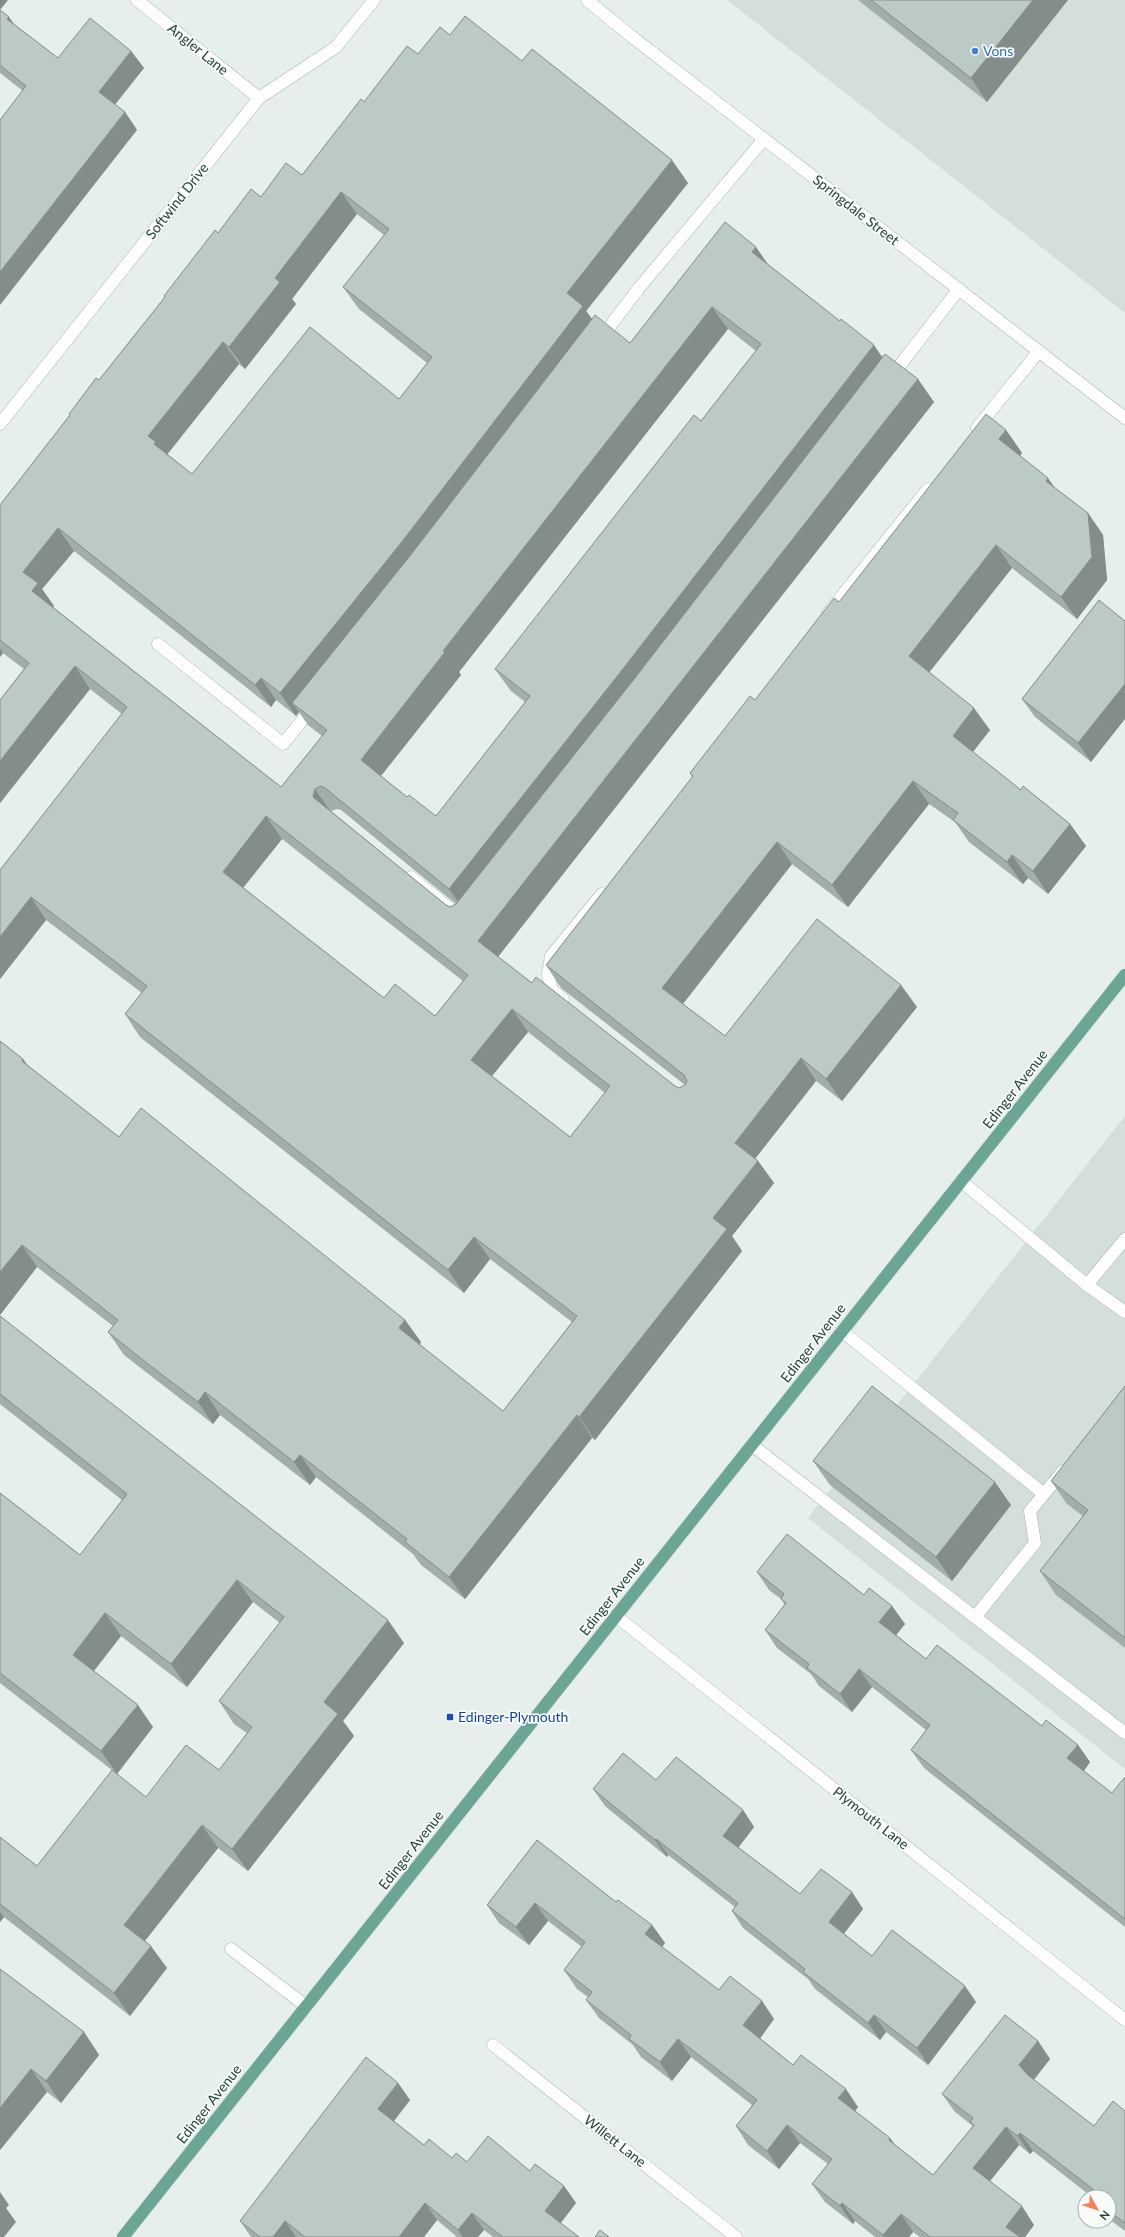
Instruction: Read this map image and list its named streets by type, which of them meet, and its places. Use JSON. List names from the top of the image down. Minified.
{"streets":{"main road":["Edinger Avenue"],"street":["Angler Lane","Softwind Drive","Springdale Street","Plymouth Lane","Willett Lane"]},"crossings":[["Angler Lane","Softwind Drive"],["Edinger Avenue","Plymouth Lane"]],"places":{"other":["Vons"],"transit":["Edinger-Plymouth"]},"north":"bottom right"}
